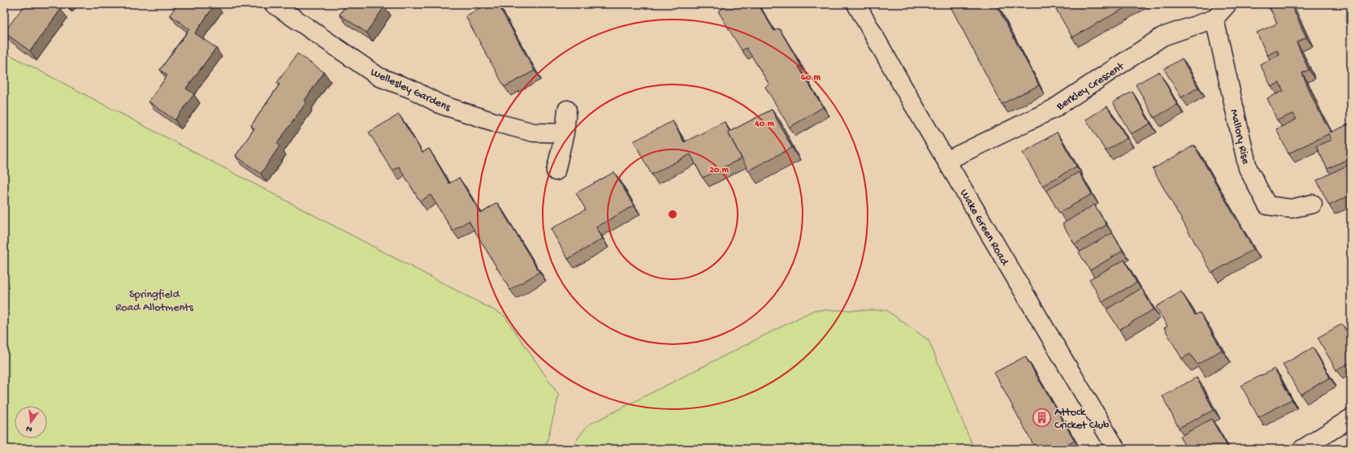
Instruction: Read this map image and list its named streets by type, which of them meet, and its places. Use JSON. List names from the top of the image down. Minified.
{"streets":{"street":["Berkley Crescent","Wellesley Gardens","Mallory Rise","Wake Green Road"]},"crossings":[["Berkley Crescent","Mallory Rise"],["Berkley Crescent","Wake Green Road"]],"parks":["Springfield Road Allotments"],"places":{"building":["Attock Cricket Club"]},"north":"bottom","rings":["60 m","40 m","20 m"]}
